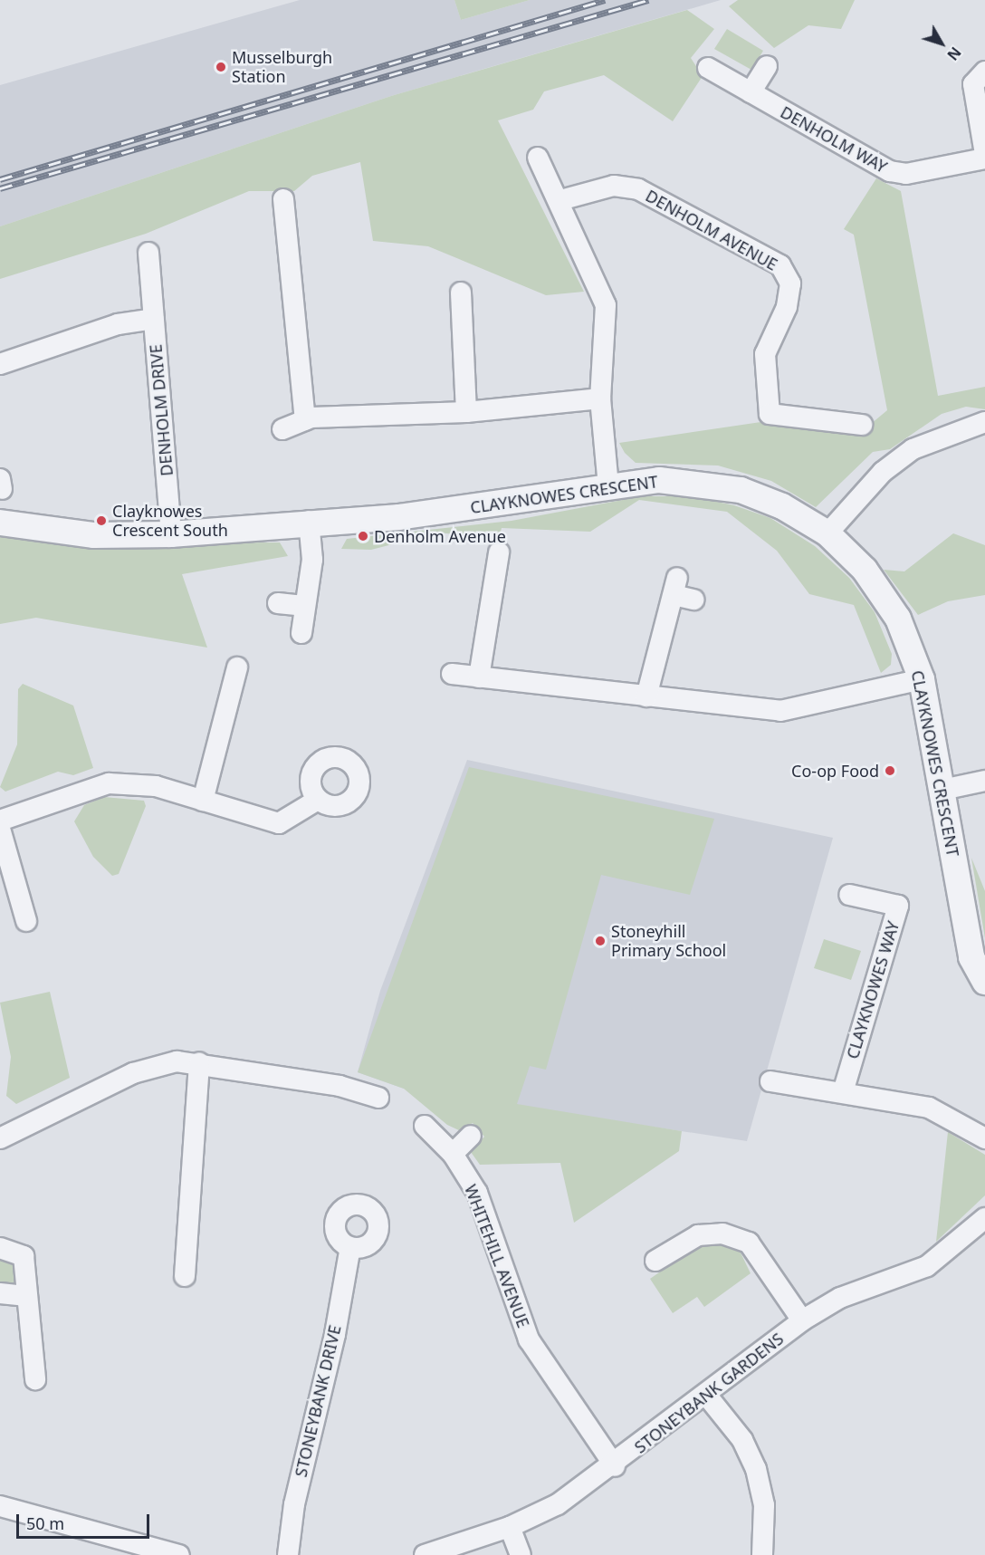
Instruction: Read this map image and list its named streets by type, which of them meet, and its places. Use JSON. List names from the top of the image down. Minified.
{"streets":{"street":["DENHOLM WAY","DENHOLM AVENUE","DENHOLM DRIVE","CLAYKNOWES CRESCENT","CLAYKNOWES WAY","WHITEHILL AVENUE","STONEYBANK GARDENS","STONEYBANK DRIVE"]},"crossings":[["DENHOLM DRIVE","CLAYKNOWES CRESCENT"],["WHITEHILL AVENUE","STONEYBANK GARDENS"]],"places":["Musselburgh Station","Clayknowes Crescent South","Denholm Avenue","Co-op Food","Stoneyhill Primary School"],"scale_bar":"50 m","north":"bottom right"}
